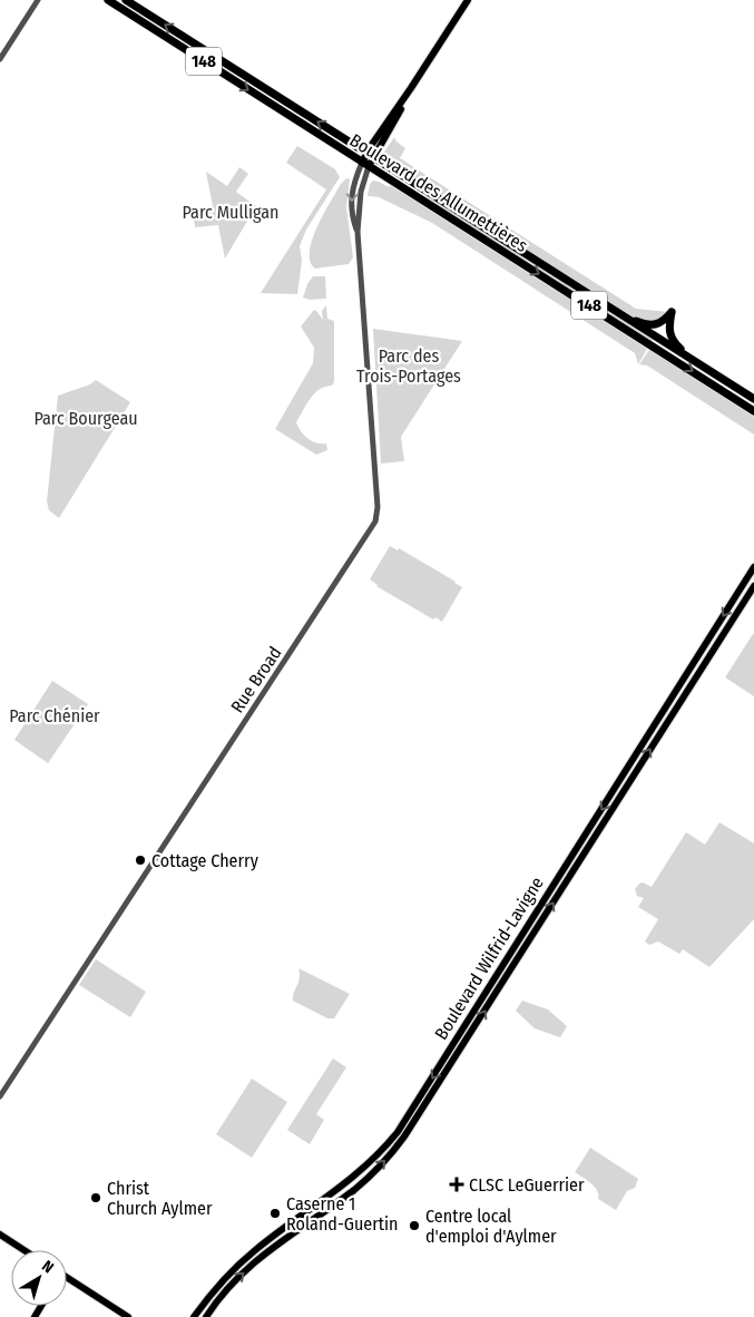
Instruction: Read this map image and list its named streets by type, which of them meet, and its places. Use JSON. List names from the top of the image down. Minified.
{"streets":{"highway":["148","Boulevard des Allumettières"],"main road":["Boulevard Wilfrid-Lavigne"],"street":["Rue Broad"]},"crossings":[["Boulevard des Allumettières","Rue Broad"]],"parks":["Parc Mulligan","Parc des Trois-Portages","Parc Bourgeau","Parc Chénier"],"places":{"other":["Cottage Cherry","Christ Church Aylmer","Caserne 1 Roland-Guertin","Centre local d'emploi d'Aylmer"],"health":["CLSC LeGuerrier"]},"north":"top right"}
